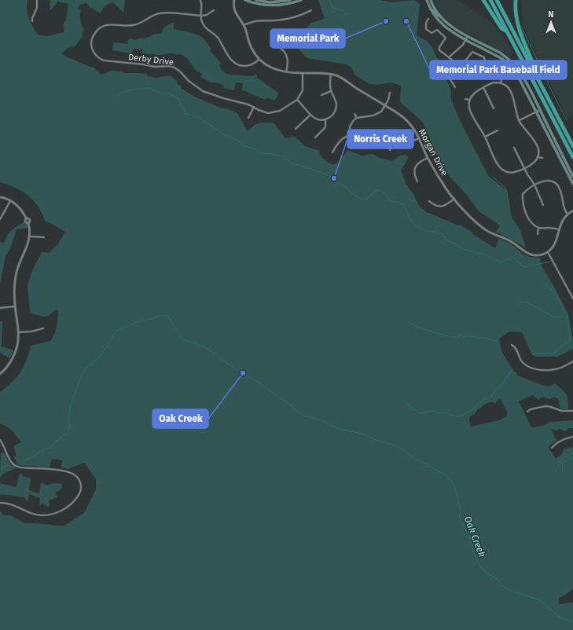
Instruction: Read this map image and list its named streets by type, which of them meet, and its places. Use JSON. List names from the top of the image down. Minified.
{"streets":{"street":["Derby Drive","Morgan Drive"]},"water":["Oak Creek"],"places":["Memorial Park","Memorial Park Baseball Field","Norris Creek","Oak Creek"],"north":"top"}
